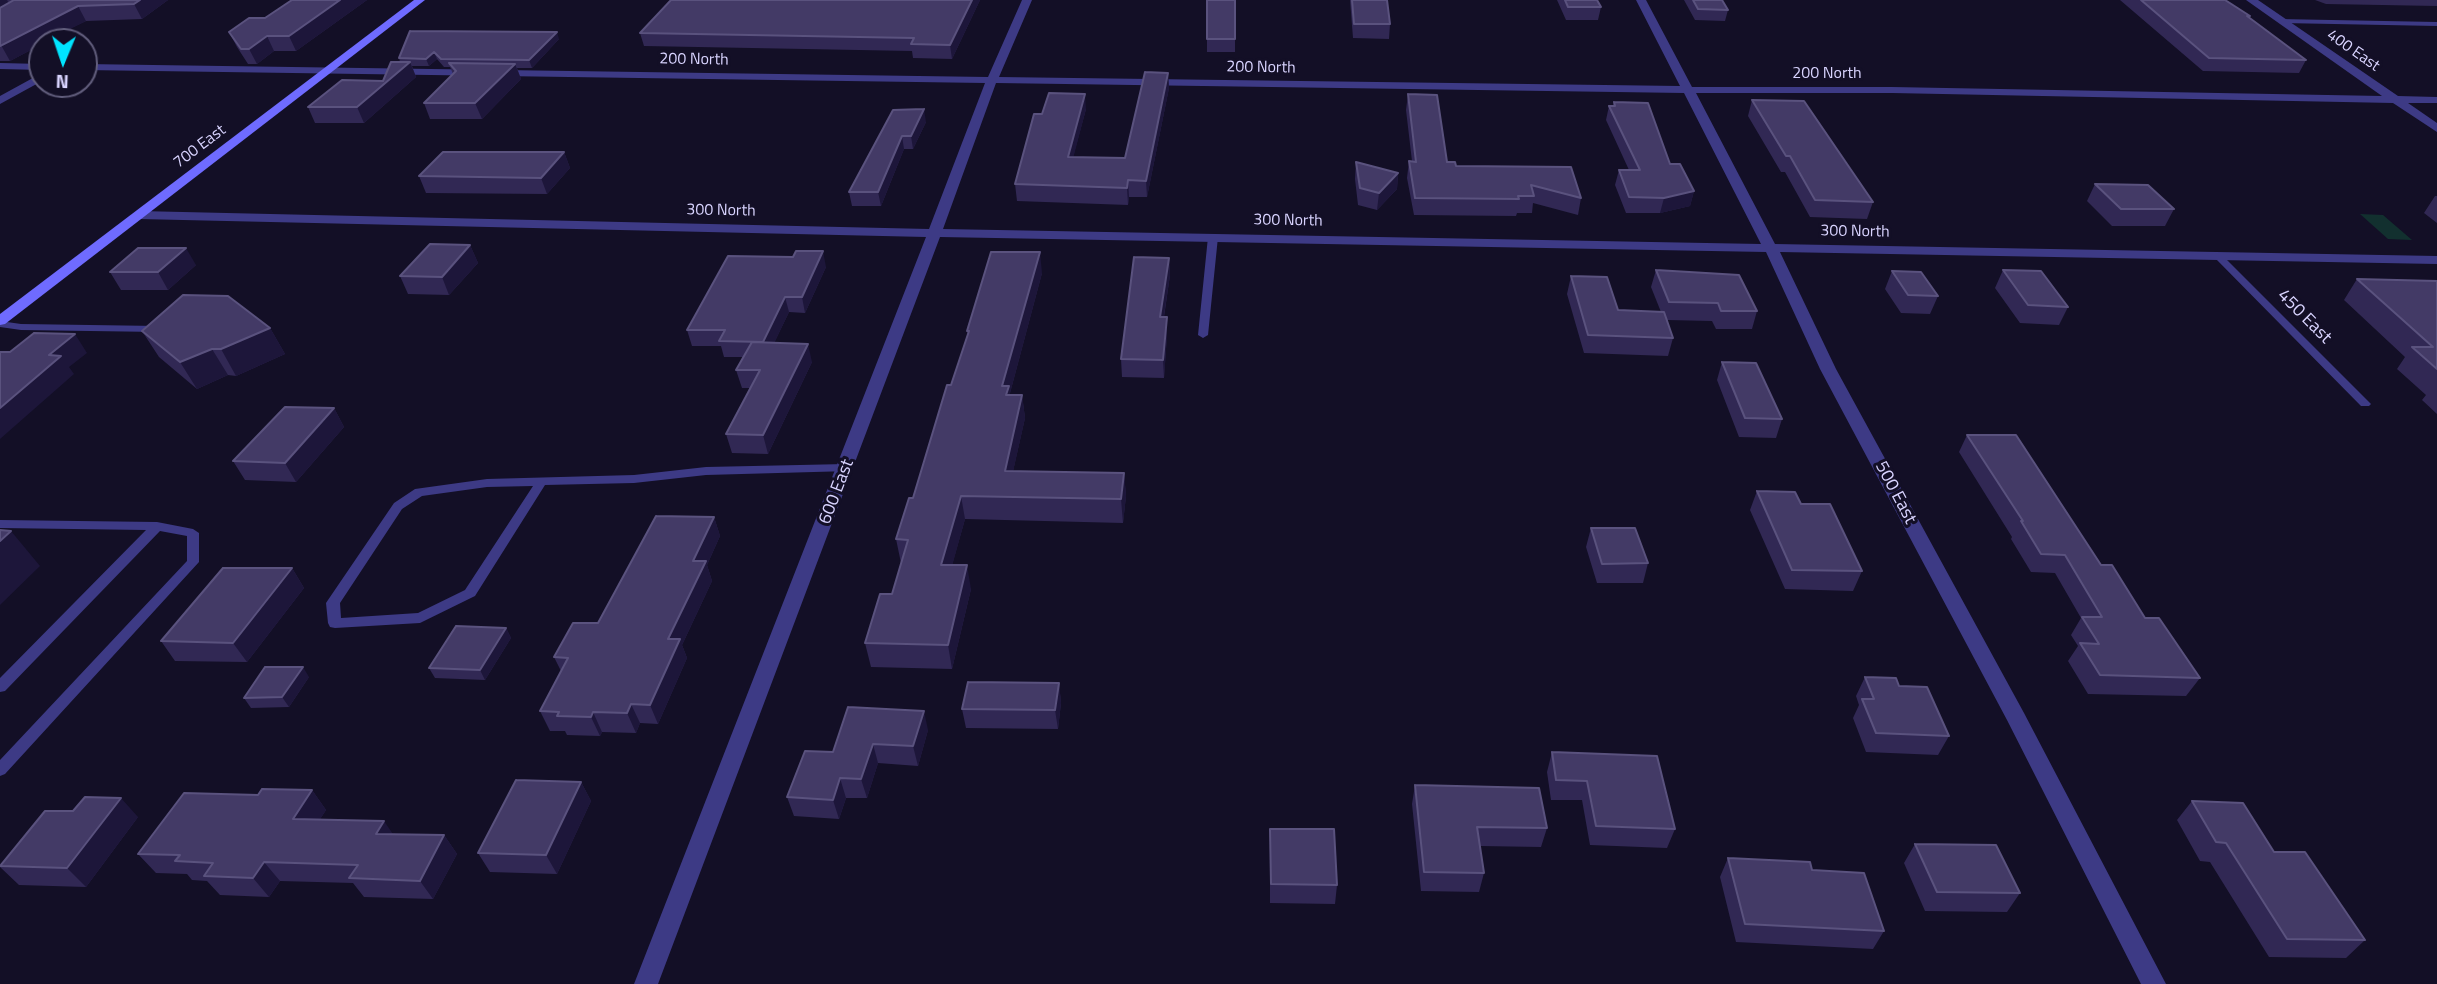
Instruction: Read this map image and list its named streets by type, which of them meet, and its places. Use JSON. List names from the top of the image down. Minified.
{"streets":{"street":["400 East","200 North","700 East","300 North","600 East","500 East"],"lane":["450 East"]},"crossings":[["400 East","200 North"],["200 North","700 East"],["200 North","600 East"],["200 North","500 East"],["700 East","300 North"],["300 North","450 East"],["300 North","600 East"],["300 North","500 East"]],"north":"bottom"}
